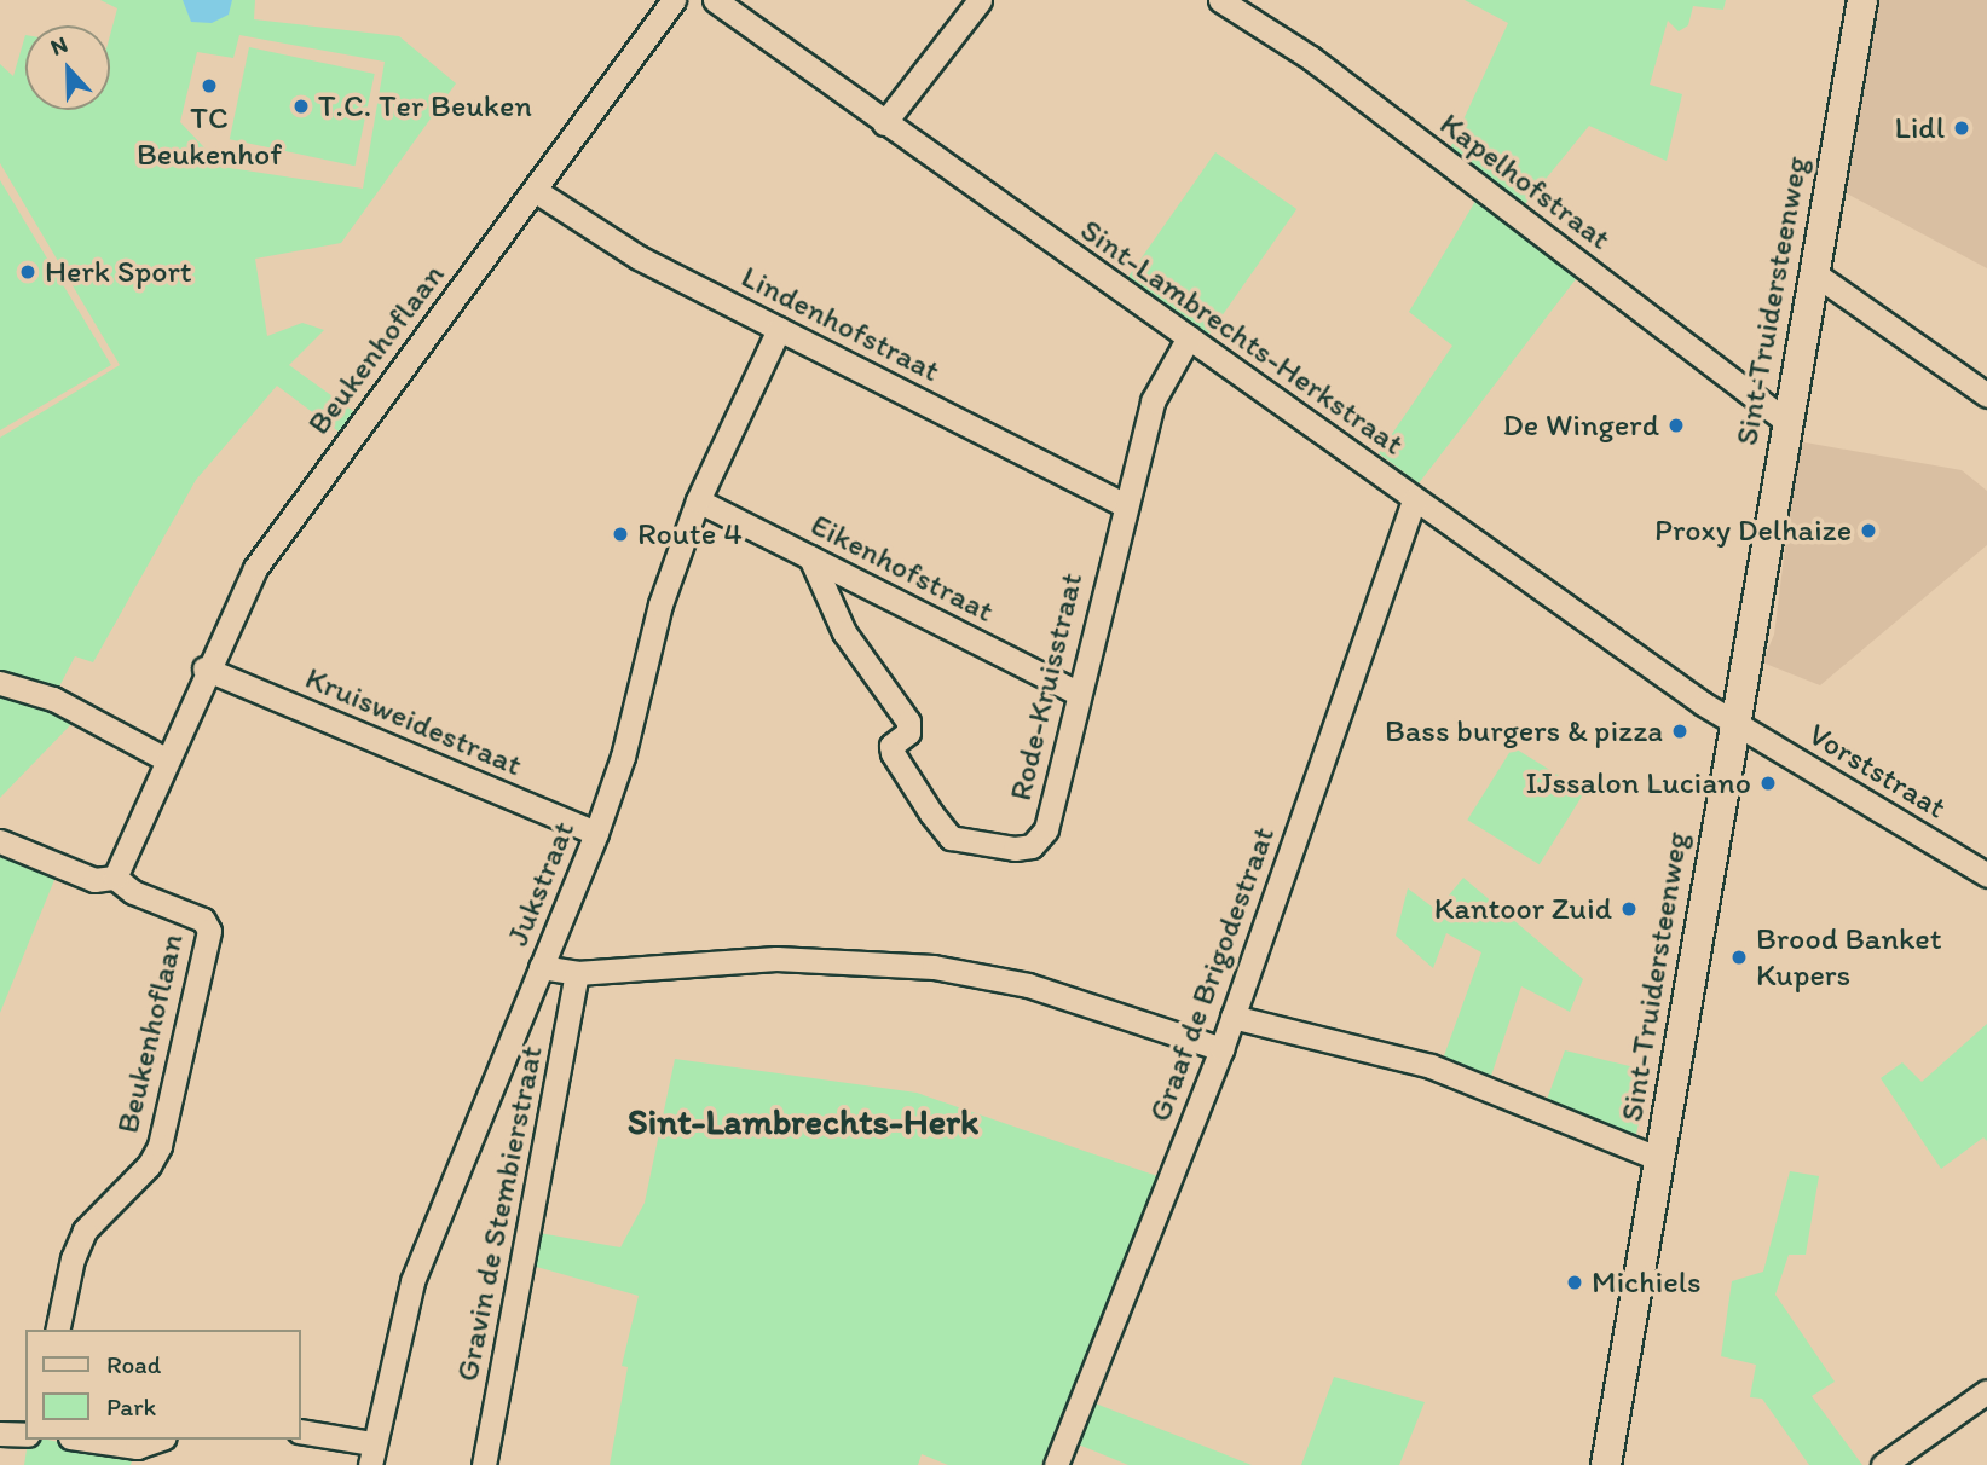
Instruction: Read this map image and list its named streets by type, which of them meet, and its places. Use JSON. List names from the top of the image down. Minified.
{"streets":{"main road":["Sint-Truidersteenweg"],"street":["Kapelhofstraat","Lindenhofstraat","Sint-Lambrechts-Herkstraat","Beukenhoflaan","Eikenhofstraat","Rode-Kruisstraat","Kruisweidestraat","Vorststraat","Jukstraat","Graaf de Brigodestraat","Gravin de Stembierstraat"]},"crossings":[["Kapelhofstraat","Sint-Truidersteenweg"],["Sint-Truidersteenweg","Sint-Lambrechts-Herkstraat"],["Sint-Truidersteenweg","Vorststraat"],["Lindenhofstraat","Beukenhoflaan"],["Lindenhofstraat","Rode-Kruisstraat"],["Lindenhofstraat","Jukstraat"],["Sint-Lambrechts-Herkstraat","Rode-Kruisstraat"],["Sint-Lambrechts-Herkstraat","Vorststraat"],["Sint-Lambrechts-Herkstraat","Graaf de Brigodestraat"],["Beukenhoflaan","Kruisweidestraat"],["Eikenhofstraat","Rode-Kruisstraat"],["Eikenhofstraat","Jukstraat"],["Kruisweidestraat","Jukstraat"]],"districts":["Sint-Lambrechts-Herk"],"places":["TC Beukenhof","T.C. Ter Beuken","Lidl","Herk Sport","De Wingerd","Proxy Delhaize","Route 4","Bass burgers & pizza","IJssalon Luciano","Kantoor Zuid","Brood Banket Kupers","Michiels"],"legend":["Road","Park"],"north":"top"}
